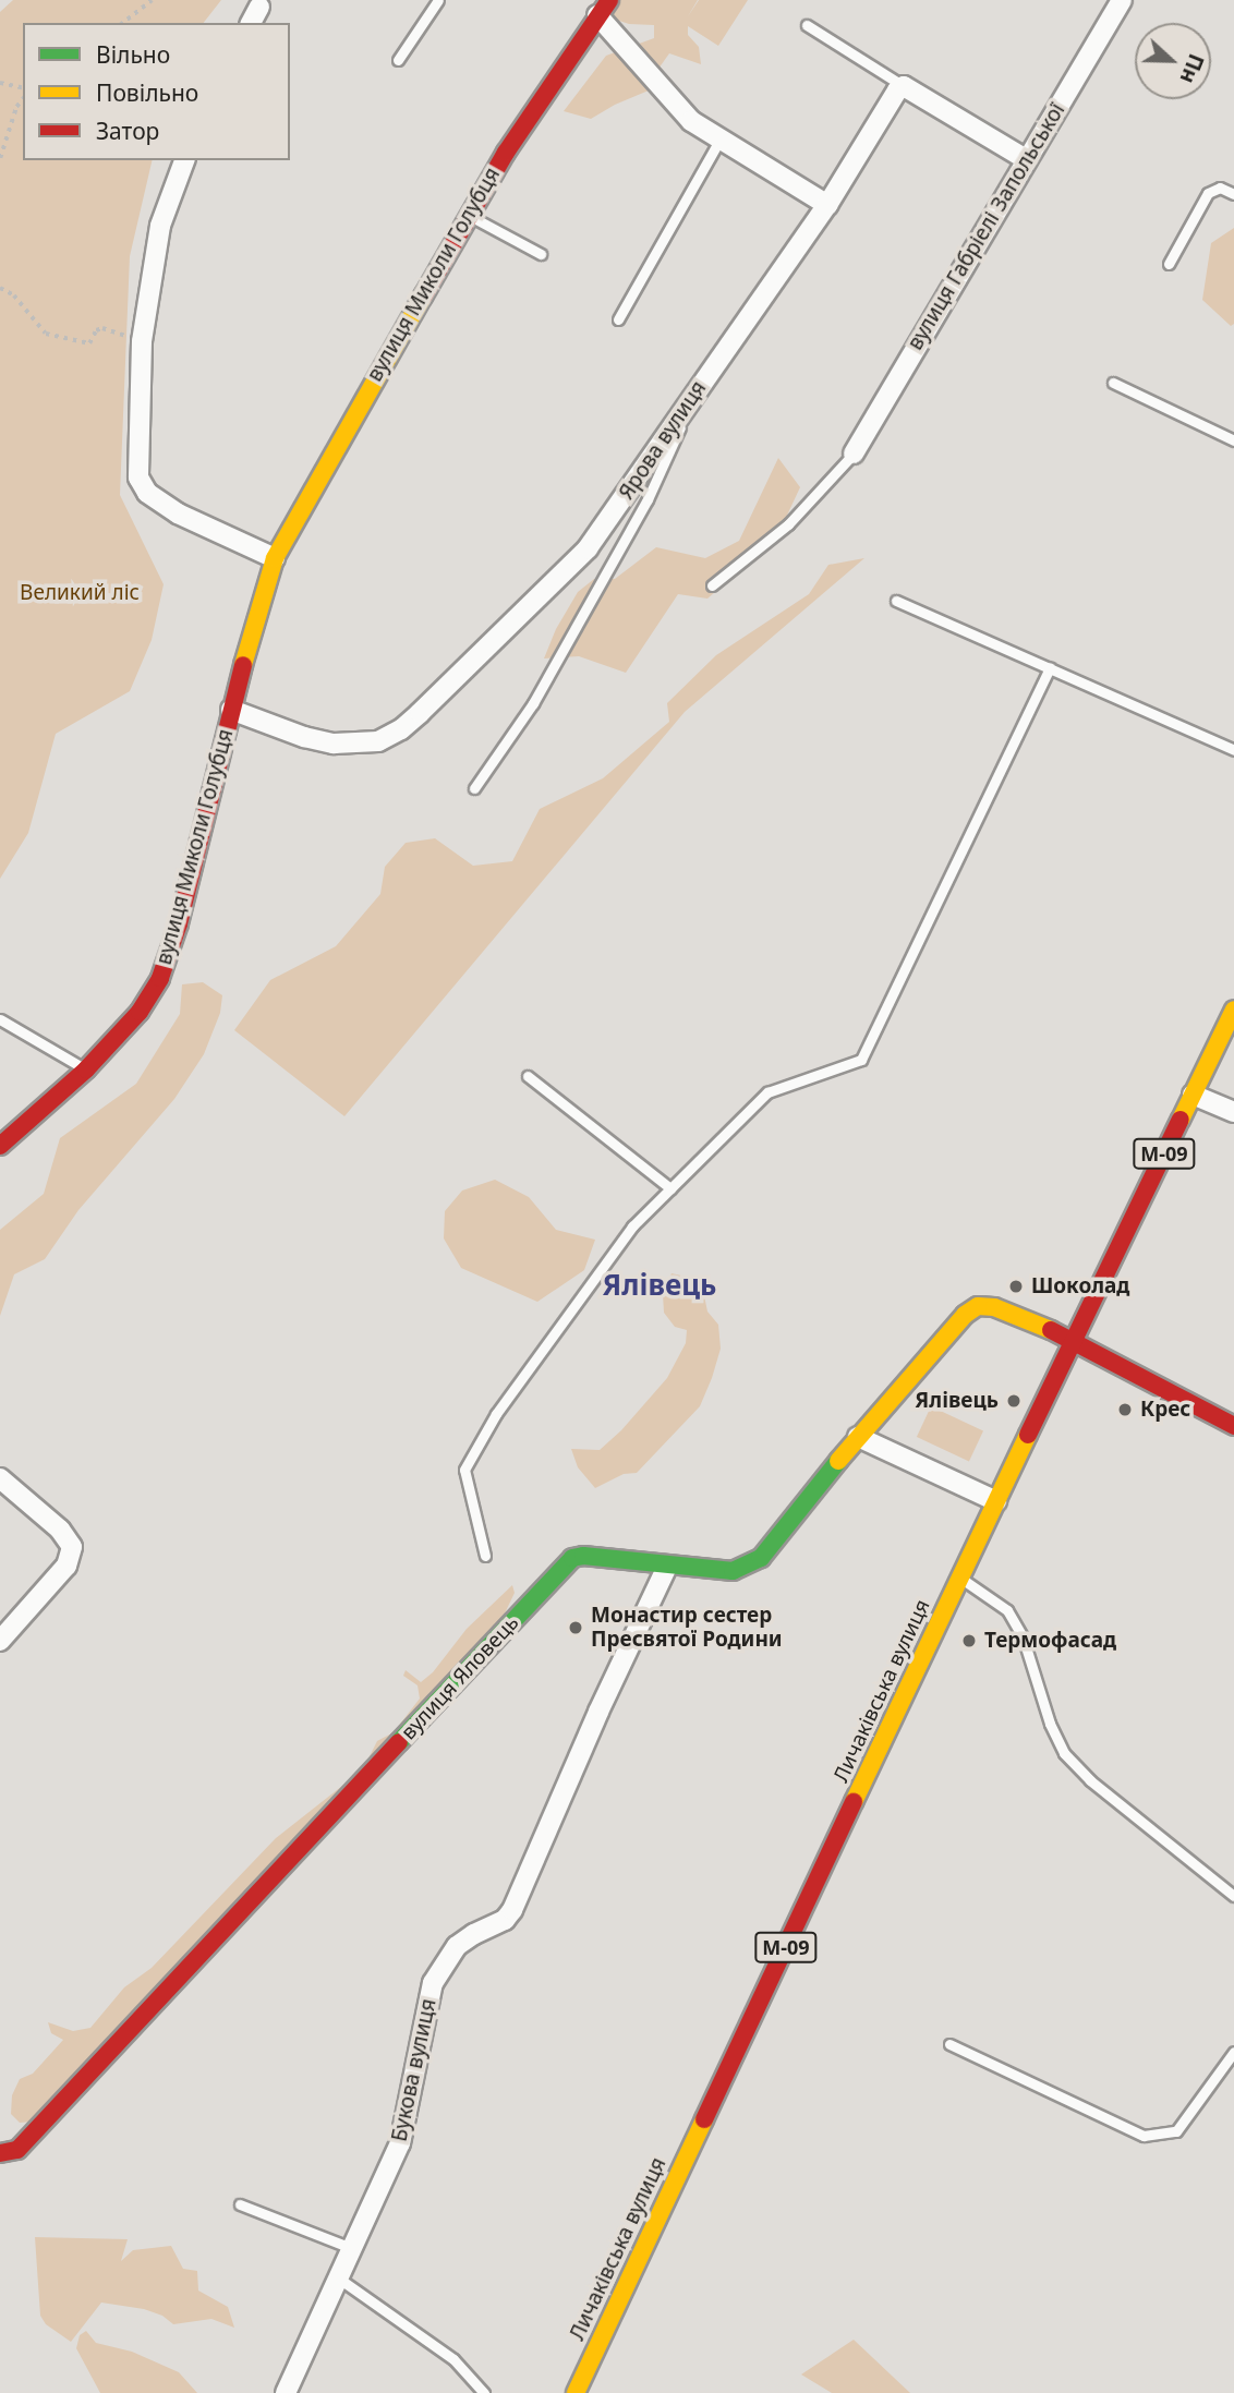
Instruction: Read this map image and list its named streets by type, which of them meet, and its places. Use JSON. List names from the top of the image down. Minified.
{"streets":{"street":["вулиця Габріелі Запольської","вулиця Миколи Голубця","Ярова вулиця","М-09","вулиця Яловець","Личаківська вулиця","Букова вулиця"]},"crossings":[["вулиця Миколи Голубця","Ярова вулиця"],["вулиця Яловець","Личаківська вулиця"],["вулиця Яловець","Букова вулиця"]],"districts":["Ялівець"],"parks":["Великий ліс"],"places":["Шоколад","Ялівець","Крес","Монастир сестер Пресвятої Родини","Термофасад"],"legend":["Вільно","Повільно","Затор"],"north":"right"}
